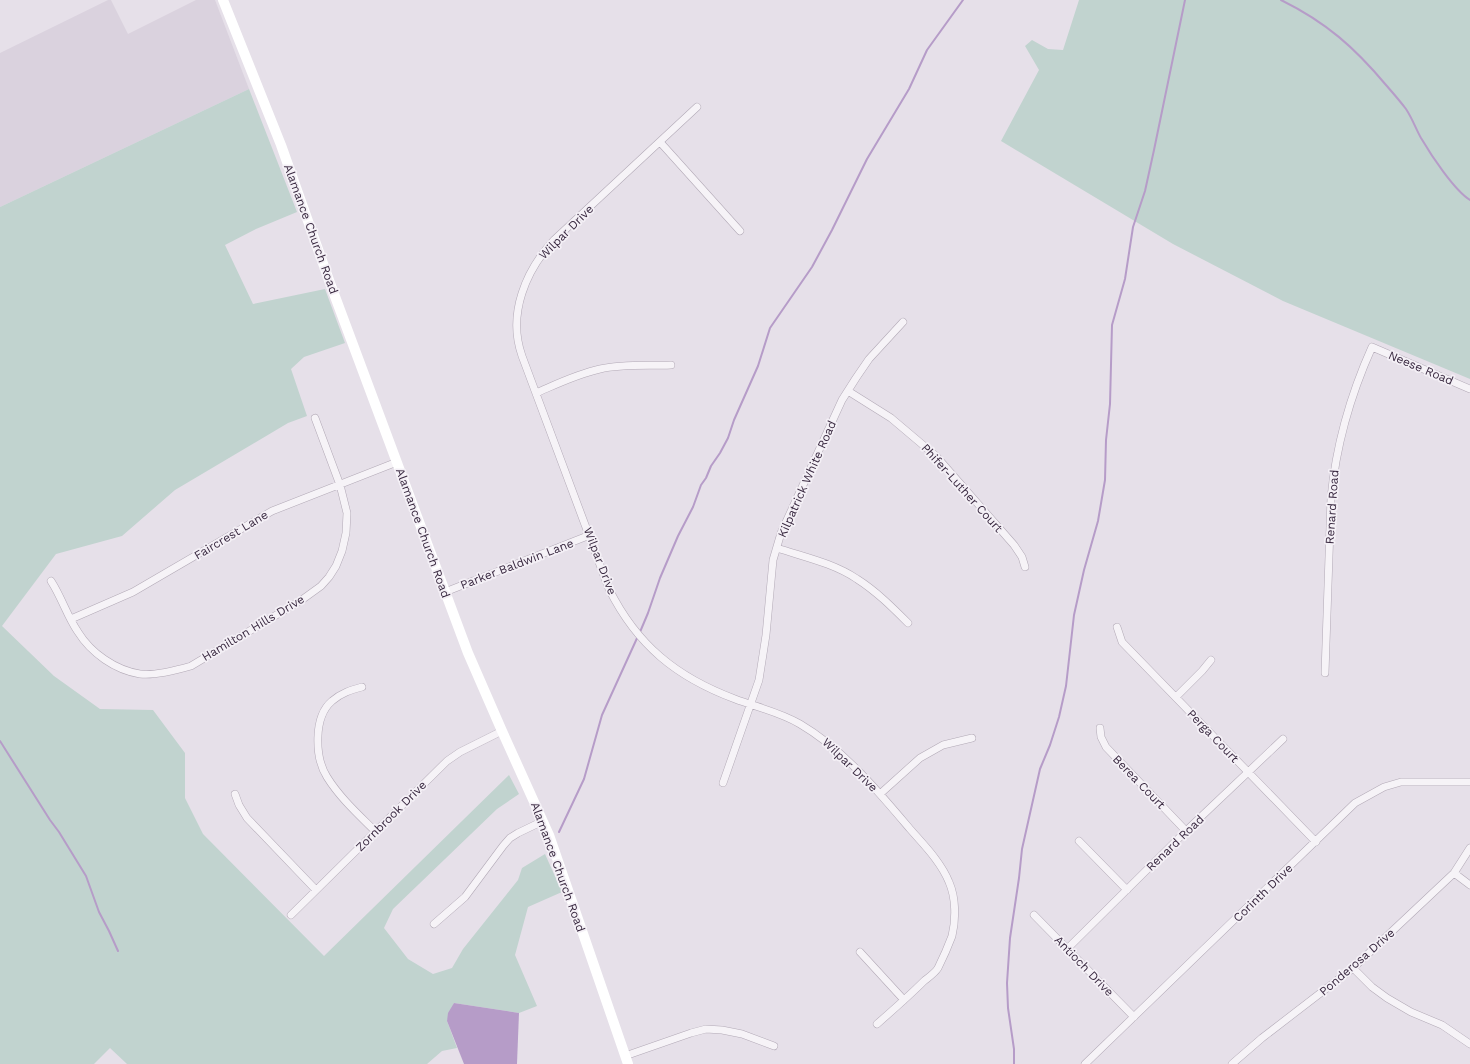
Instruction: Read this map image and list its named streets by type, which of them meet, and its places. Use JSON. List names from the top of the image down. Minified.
{"streets":{"main road":["Alamance Church Road"],"street":["Wilpar Drive","Neese Road","Kilpatrick White Road","Phifer-Luther Court","Renard Road","Faircrest Lane","Parker Baldwin Lane","Hamilton Hills Drive","Perga Court","Berea Court","Zornbrook Drive","Corinth Drive","Ponderosa Drive","Antioch Drive"]},"crossings":[["Alamance Church Road","Faircrest Lane"],["Alamance Church Road","Parker Baldwin Lane"],["Alamance Church Road","Zornbrook Drive"],["Wilpar Drive","Kilpatrick White Road"],["Wilpar Drive","Parker Baldwin Lane"],["Neese Road","Renard Road"],["Kilpatrick White Road","Phifer-Luther Court"],["Renard Road","Perga Court"],["Renard Road","Berea Court"],["Renard Road","Antioch Drive"],["Faircrest Lane","Hamilton Hills Drive"],["Perga Court","Corinth Drive"],["Corinth Drive","Antioch Drive"]]}
